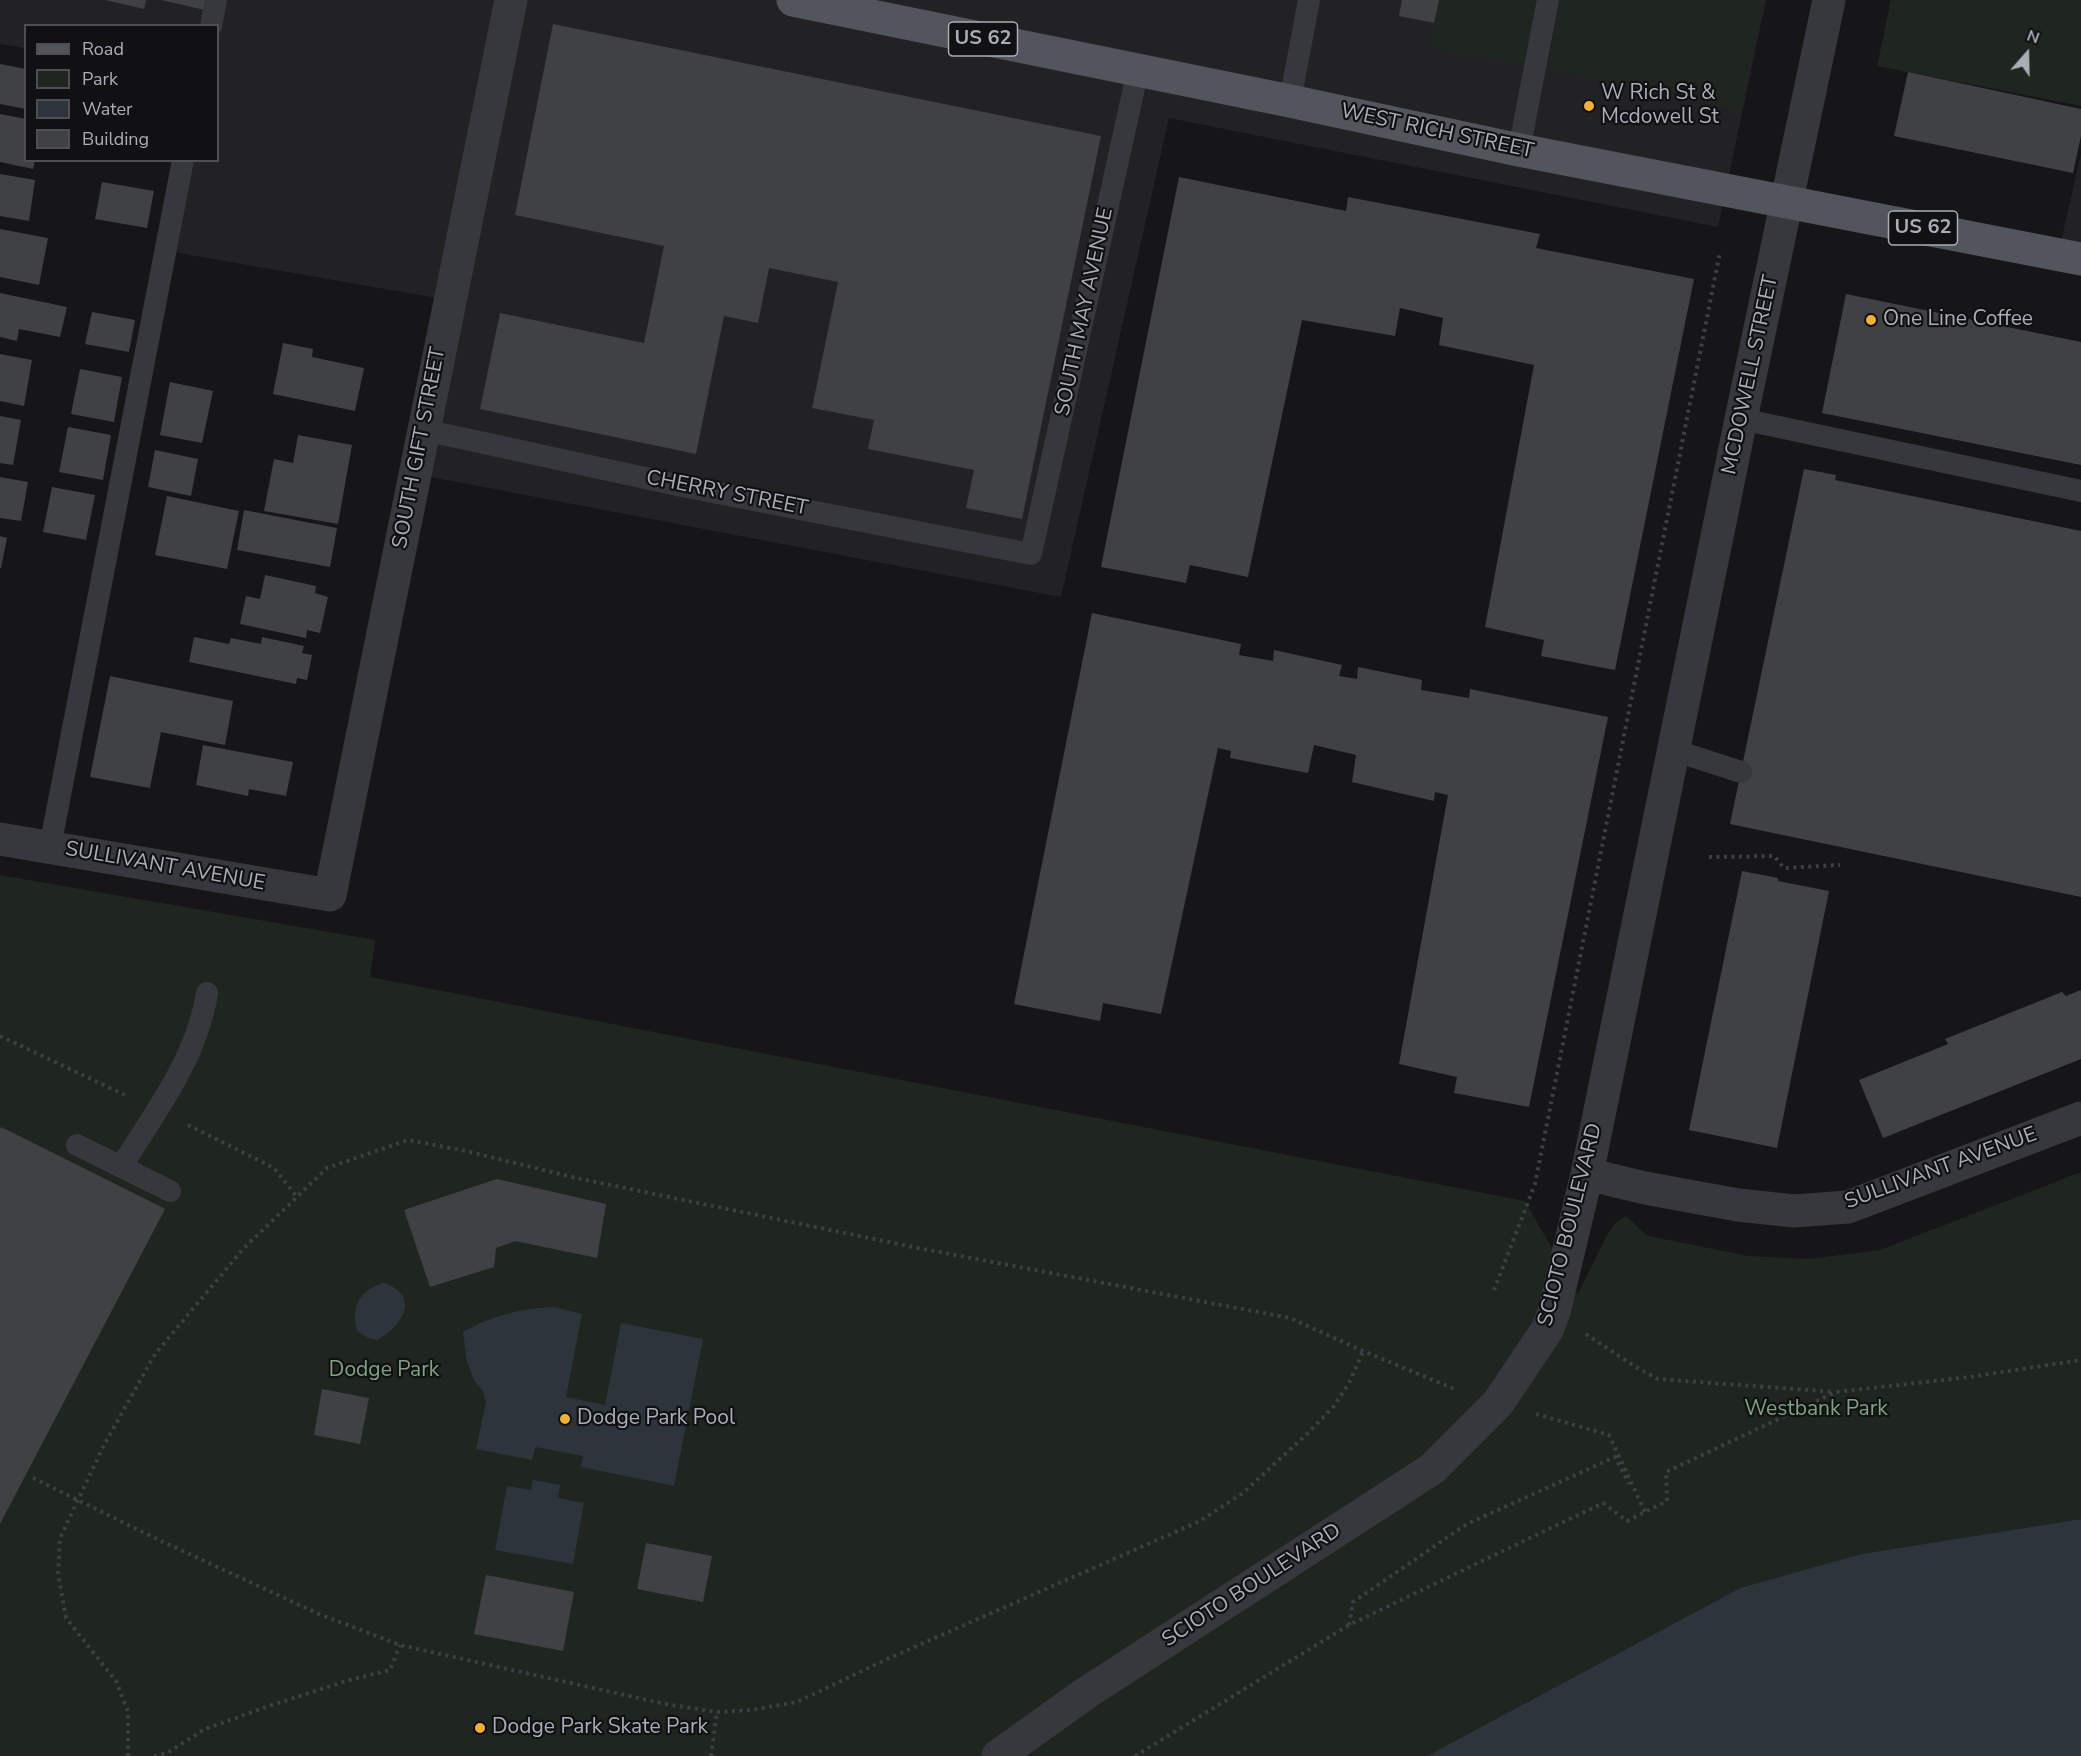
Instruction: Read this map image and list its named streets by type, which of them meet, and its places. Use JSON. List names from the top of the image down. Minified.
{"streets":{"main road":["US 62","WEST RICH STREET"],"street":["MCDOWELL STREET","SOUTH GIFT STREET","SULLIVANT AVENUE","SCIOTO BOULEVARD"],"lane":["SOUTH MAY AVENUE","CHERRY STREET"]},"crossings":[["WEST RICH STREET","SOUTH MAY AVENUE"],["WEST RICH STREET","MCDOWELL STREET"],["SOUTH MAY AVENUE","CHERRY STREET"],["MCDOWELL STREET","SCIOTO BOULEVARD"],["SOUTH GIFT STREET","CHERRY STREET"],["SOUTH GIFT STREET","SULLIVANT AVENUE"],["SULLIVANT AVENUE","SCIOTO BOULEVARD"]],"parks":["Dodge Park","Westbank Park"],"places":["W Rich St & Mcdowell St","One Line Coffee","Dodge Park Pool","Dodge Park Skate Park"],"legend":["Road","Park","Water","Building"],"north":"top"}
